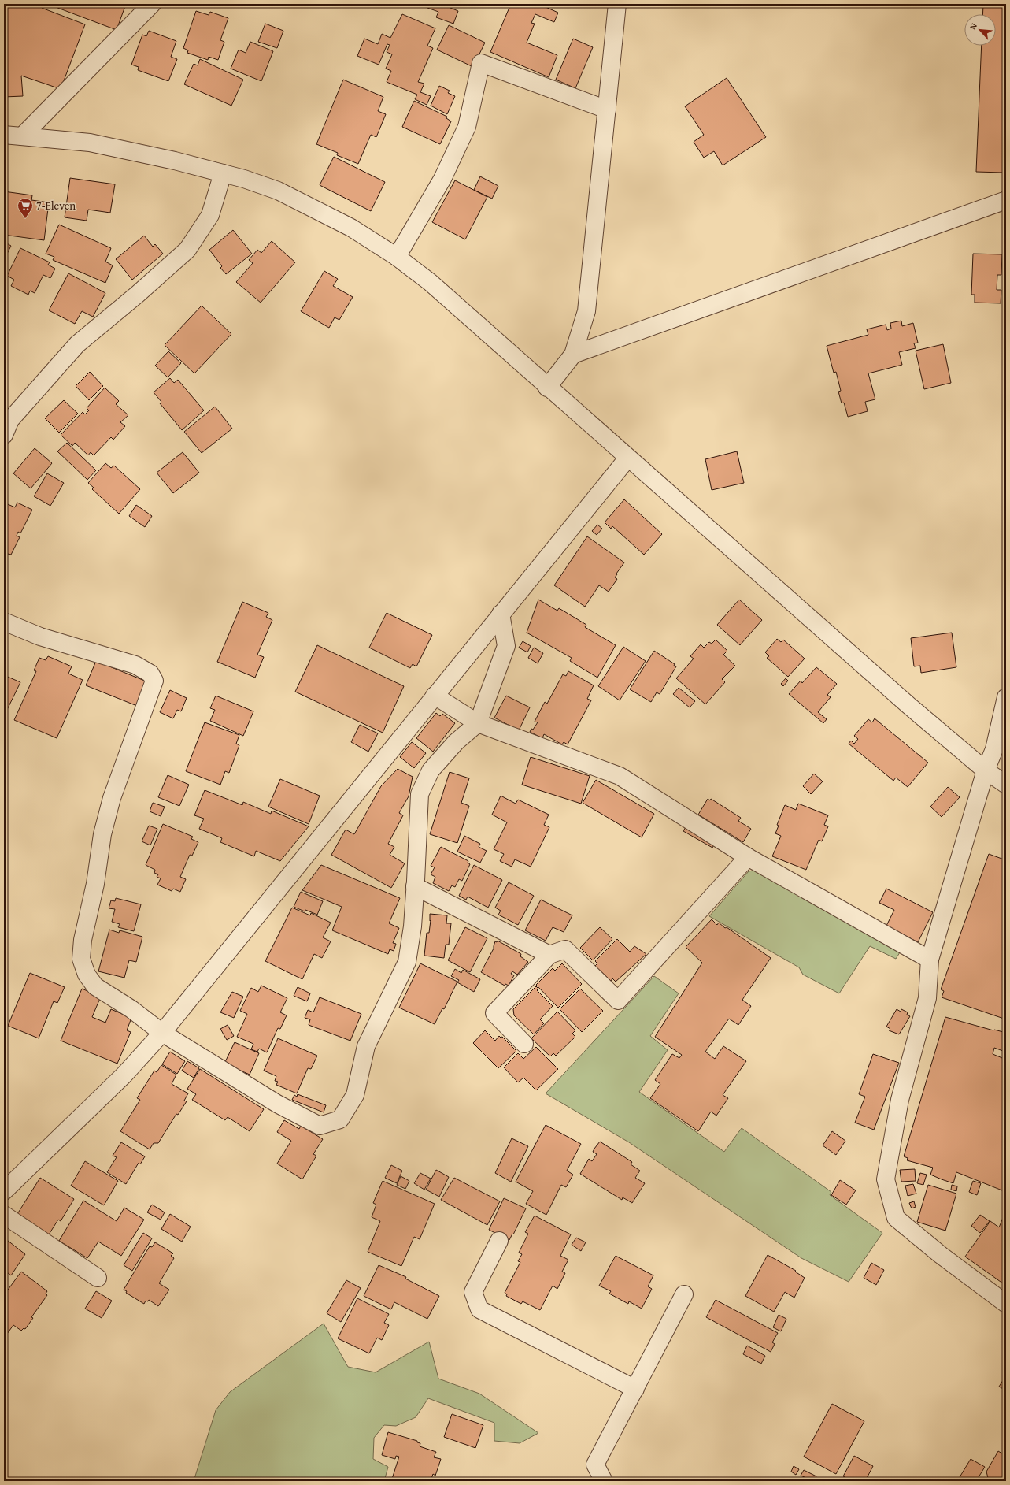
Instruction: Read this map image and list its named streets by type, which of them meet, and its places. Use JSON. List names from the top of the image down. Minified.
{"places":{"supermarket":["7-Eleven"]},"north":"top left"}
